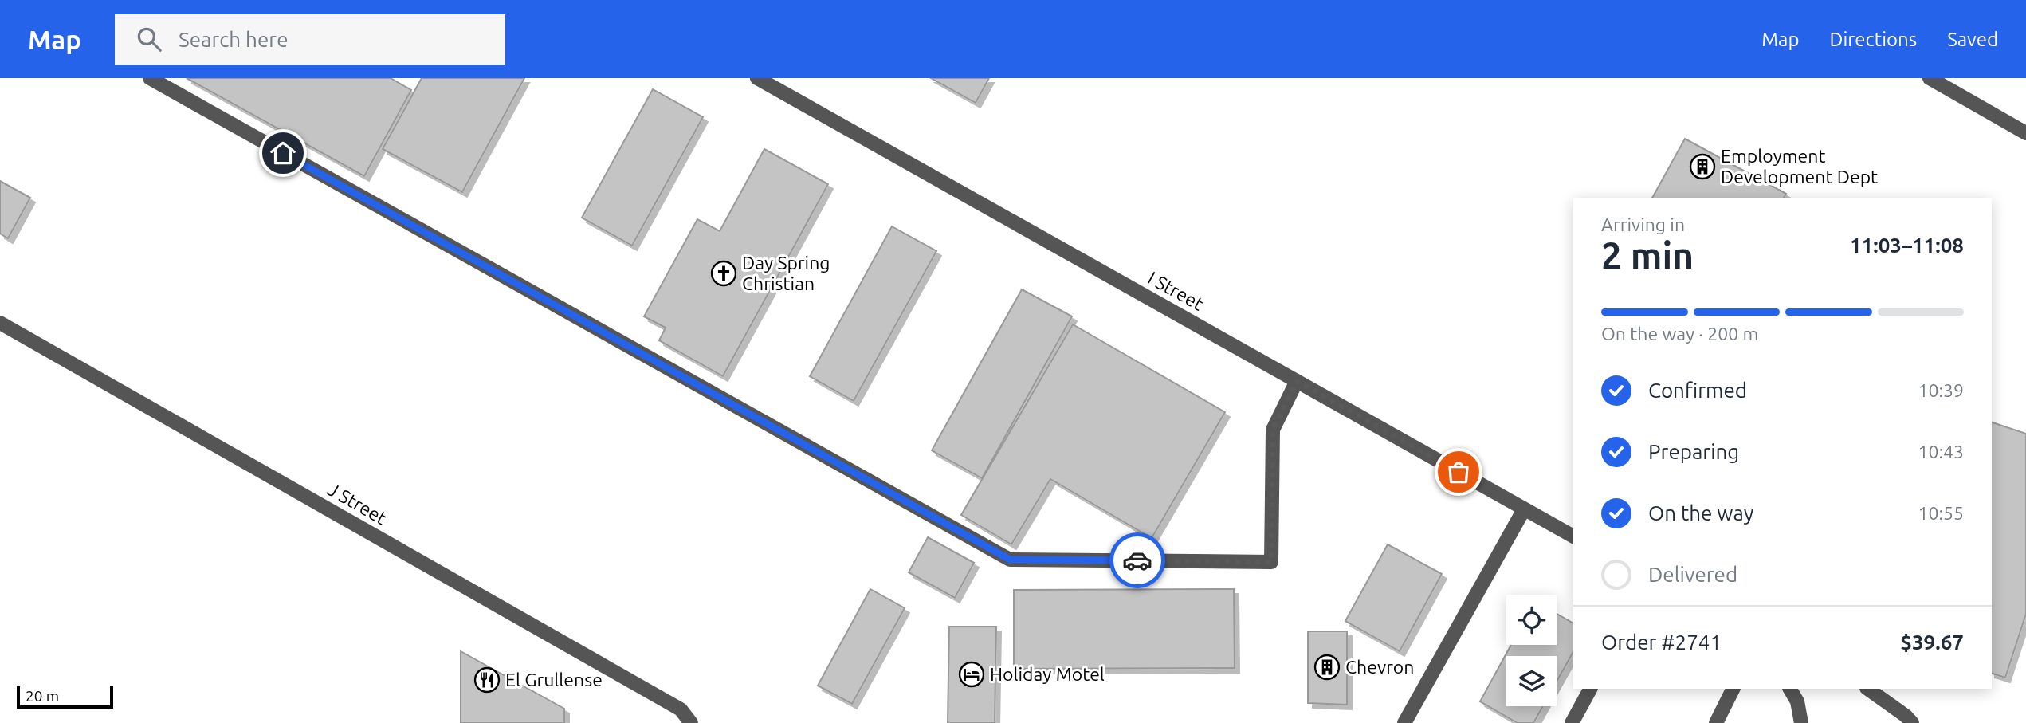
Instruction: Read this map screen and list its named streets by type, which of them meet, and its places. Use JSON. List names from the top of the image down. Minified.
{"streets":{"street":["I Street","J Street"]},"places":{"building":["Employment Development Dept","Chevron"],"church":["Day Spring Christian"],"hotel":["Holiday Motel"],"restaurant":["El Grullense"]},"scale_bar":"20 m","page":{"header":"Map","search":"Search here","nav":["Map","Directions","Saved"],"heading":["2 min","Arriving in","11:03–11:08"],"panel":["Order #2741","$39.67"],"bar":"On the way · 200 m","list":[["Confirmed","10:39"],["Preparing","10:43"],["On the way","10:55"],"Delivered"],"scale":"20 m"}}
